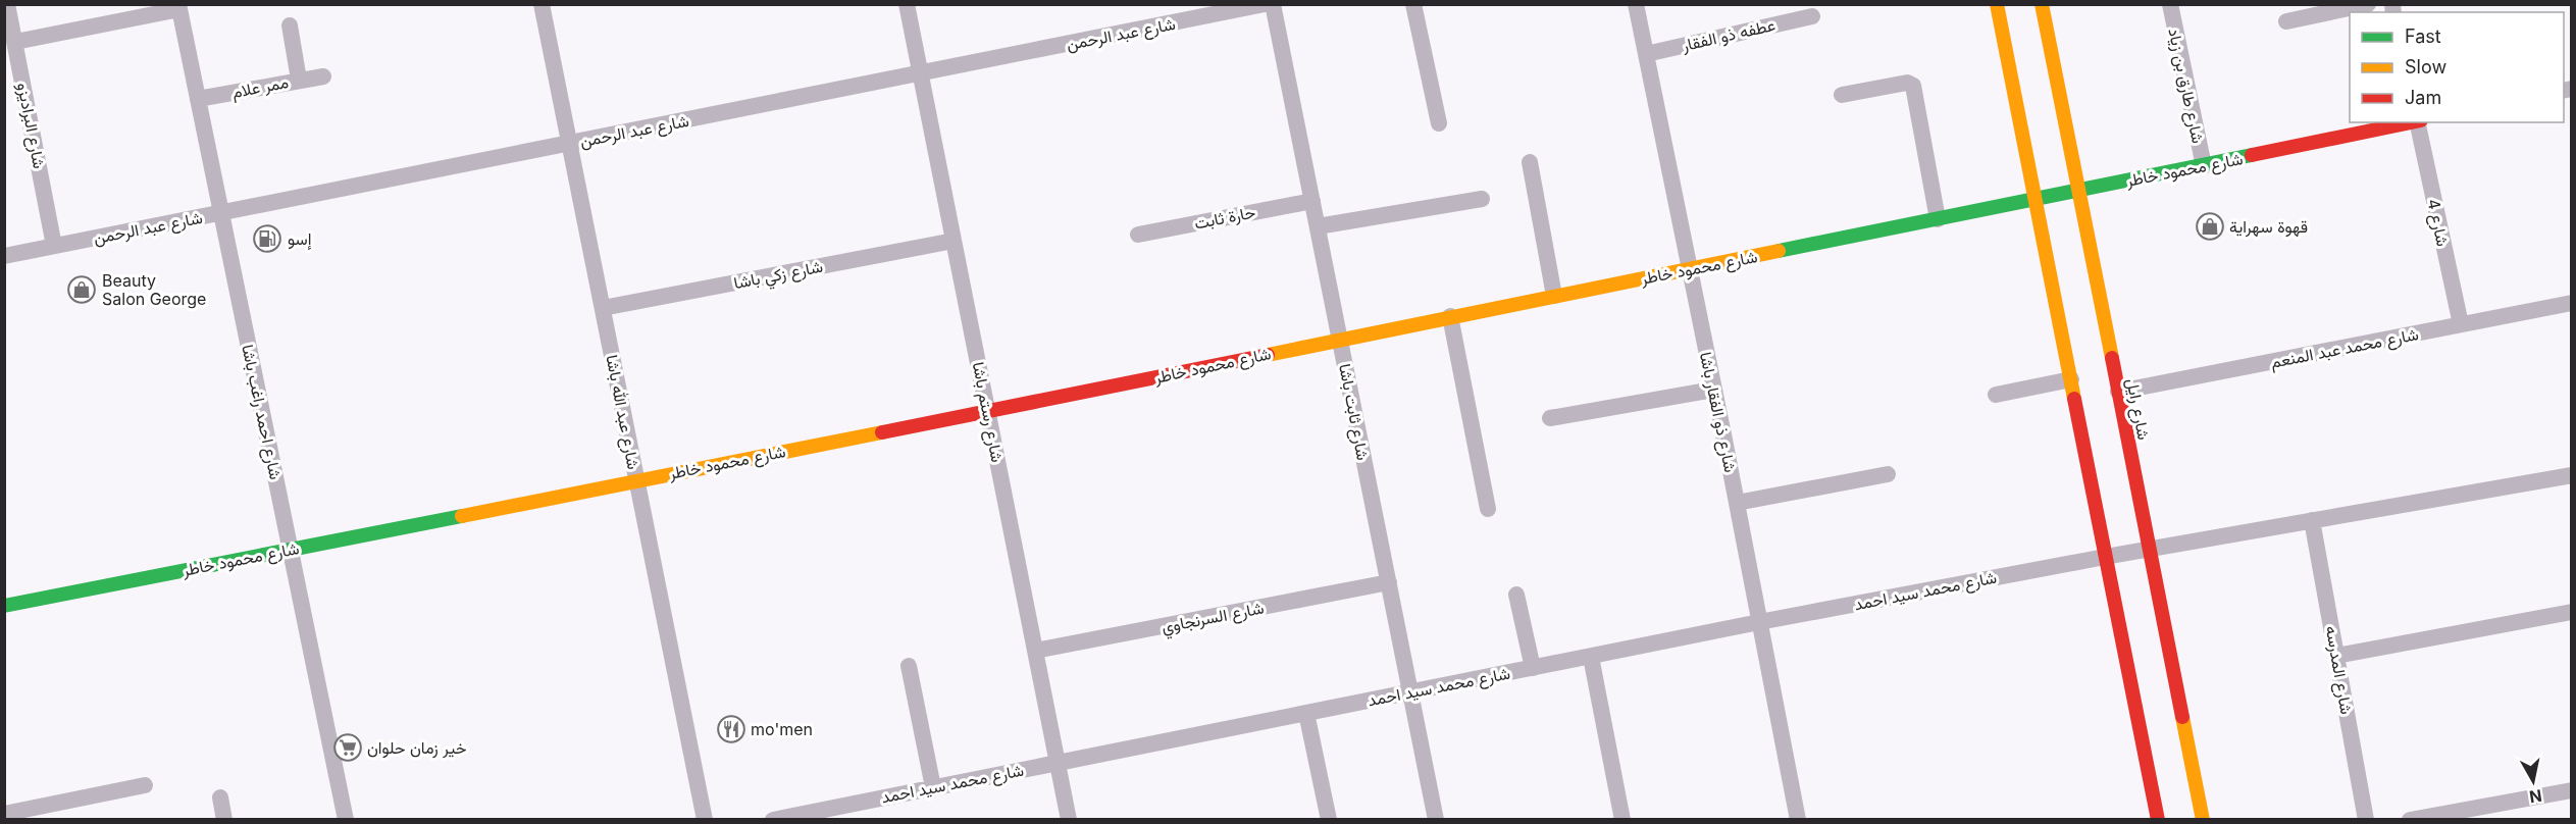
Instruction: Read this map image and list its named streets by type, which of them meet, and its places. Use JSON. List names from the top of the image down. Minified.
{"streets":{"street":["شارع عبد الرحمن","عطفه ذو الفقار","شارع طارق بن زياد","ممر علام","شارع البراديزو","شارع محمود خاطر","حارة ثابت","شارع 4","شارع زكي باشا","شارع محمد عبد المنعم","شارع رايل","شارع احمد راغب باشا","شارع عبد الله باشا","شارع رستم باشا","شارع ثابت باشا","شارع ذو الفقار باشا","شارع محمد سيد احمد","شارع السرنجاوي","شارع المدرسه"]},"crossings":[["شارع عبد الرحمن","شارع البراديزو"],["شارع عبد الرحمن","شارع احمد راغب باشا"],["شارع عبد الرحمن","شارع عبد الله باشا"],["شارع عبد الرحمن","شارع رستم باشا"],["عطفه ذو الفقار","شارع ذو الفقار باشا"],["شارع طارق بن زياد","شارع محمود خاطر"],["ممر علام","شارع احمد راغب باشا"],["شارع محمود خاطر","شارع رايل"],["شارع محمود خاطر","شارع احمد راغب باشا"],["شارع محمود خاطر","شارع عبد الله باشا"],["شارع محمود خاطر","شارع رستم باشا"],["شارع محمود خاطر","شارع ثابت باشا"],["شارع محمود خاطر","شارع ذو الفقار باشا"],["حارة ثابت","شارع ثابت باشا"],["شارع 4","شارع محمد عبد المنعم"],["شارع زكي باشا","شارع عبد الله باشا"],["شارع زكي باشا","شارع رستم باشا"],["شارع محمد عبد المنعم","شارع رايل"],["شارع رايل","شارع محمد سيد احمد"],["شارع رستم باشا","شارع محمد سيد احمد"],["شارع رستم باشا","شارع السرنجاوي"],["شارع ثابت باشا","شارع محمد سيد احمد"],["شارع ثابت باشا","شارع السرنجاوي"],["شارع ذو الفقار باشا","شارع محمد سيد احمد"],["شارع محمد سيد احمد","شارع المدرسه"]],"places":{"shop":["قهوة سهراية","Beauty Salon George"],"fuel station":["إسو"],"restaurant":["mo'men"],"supermarket":["خير زمان حلوان"]},"legend":["Fast","Slow","Jam"],"north":"bottom"}
